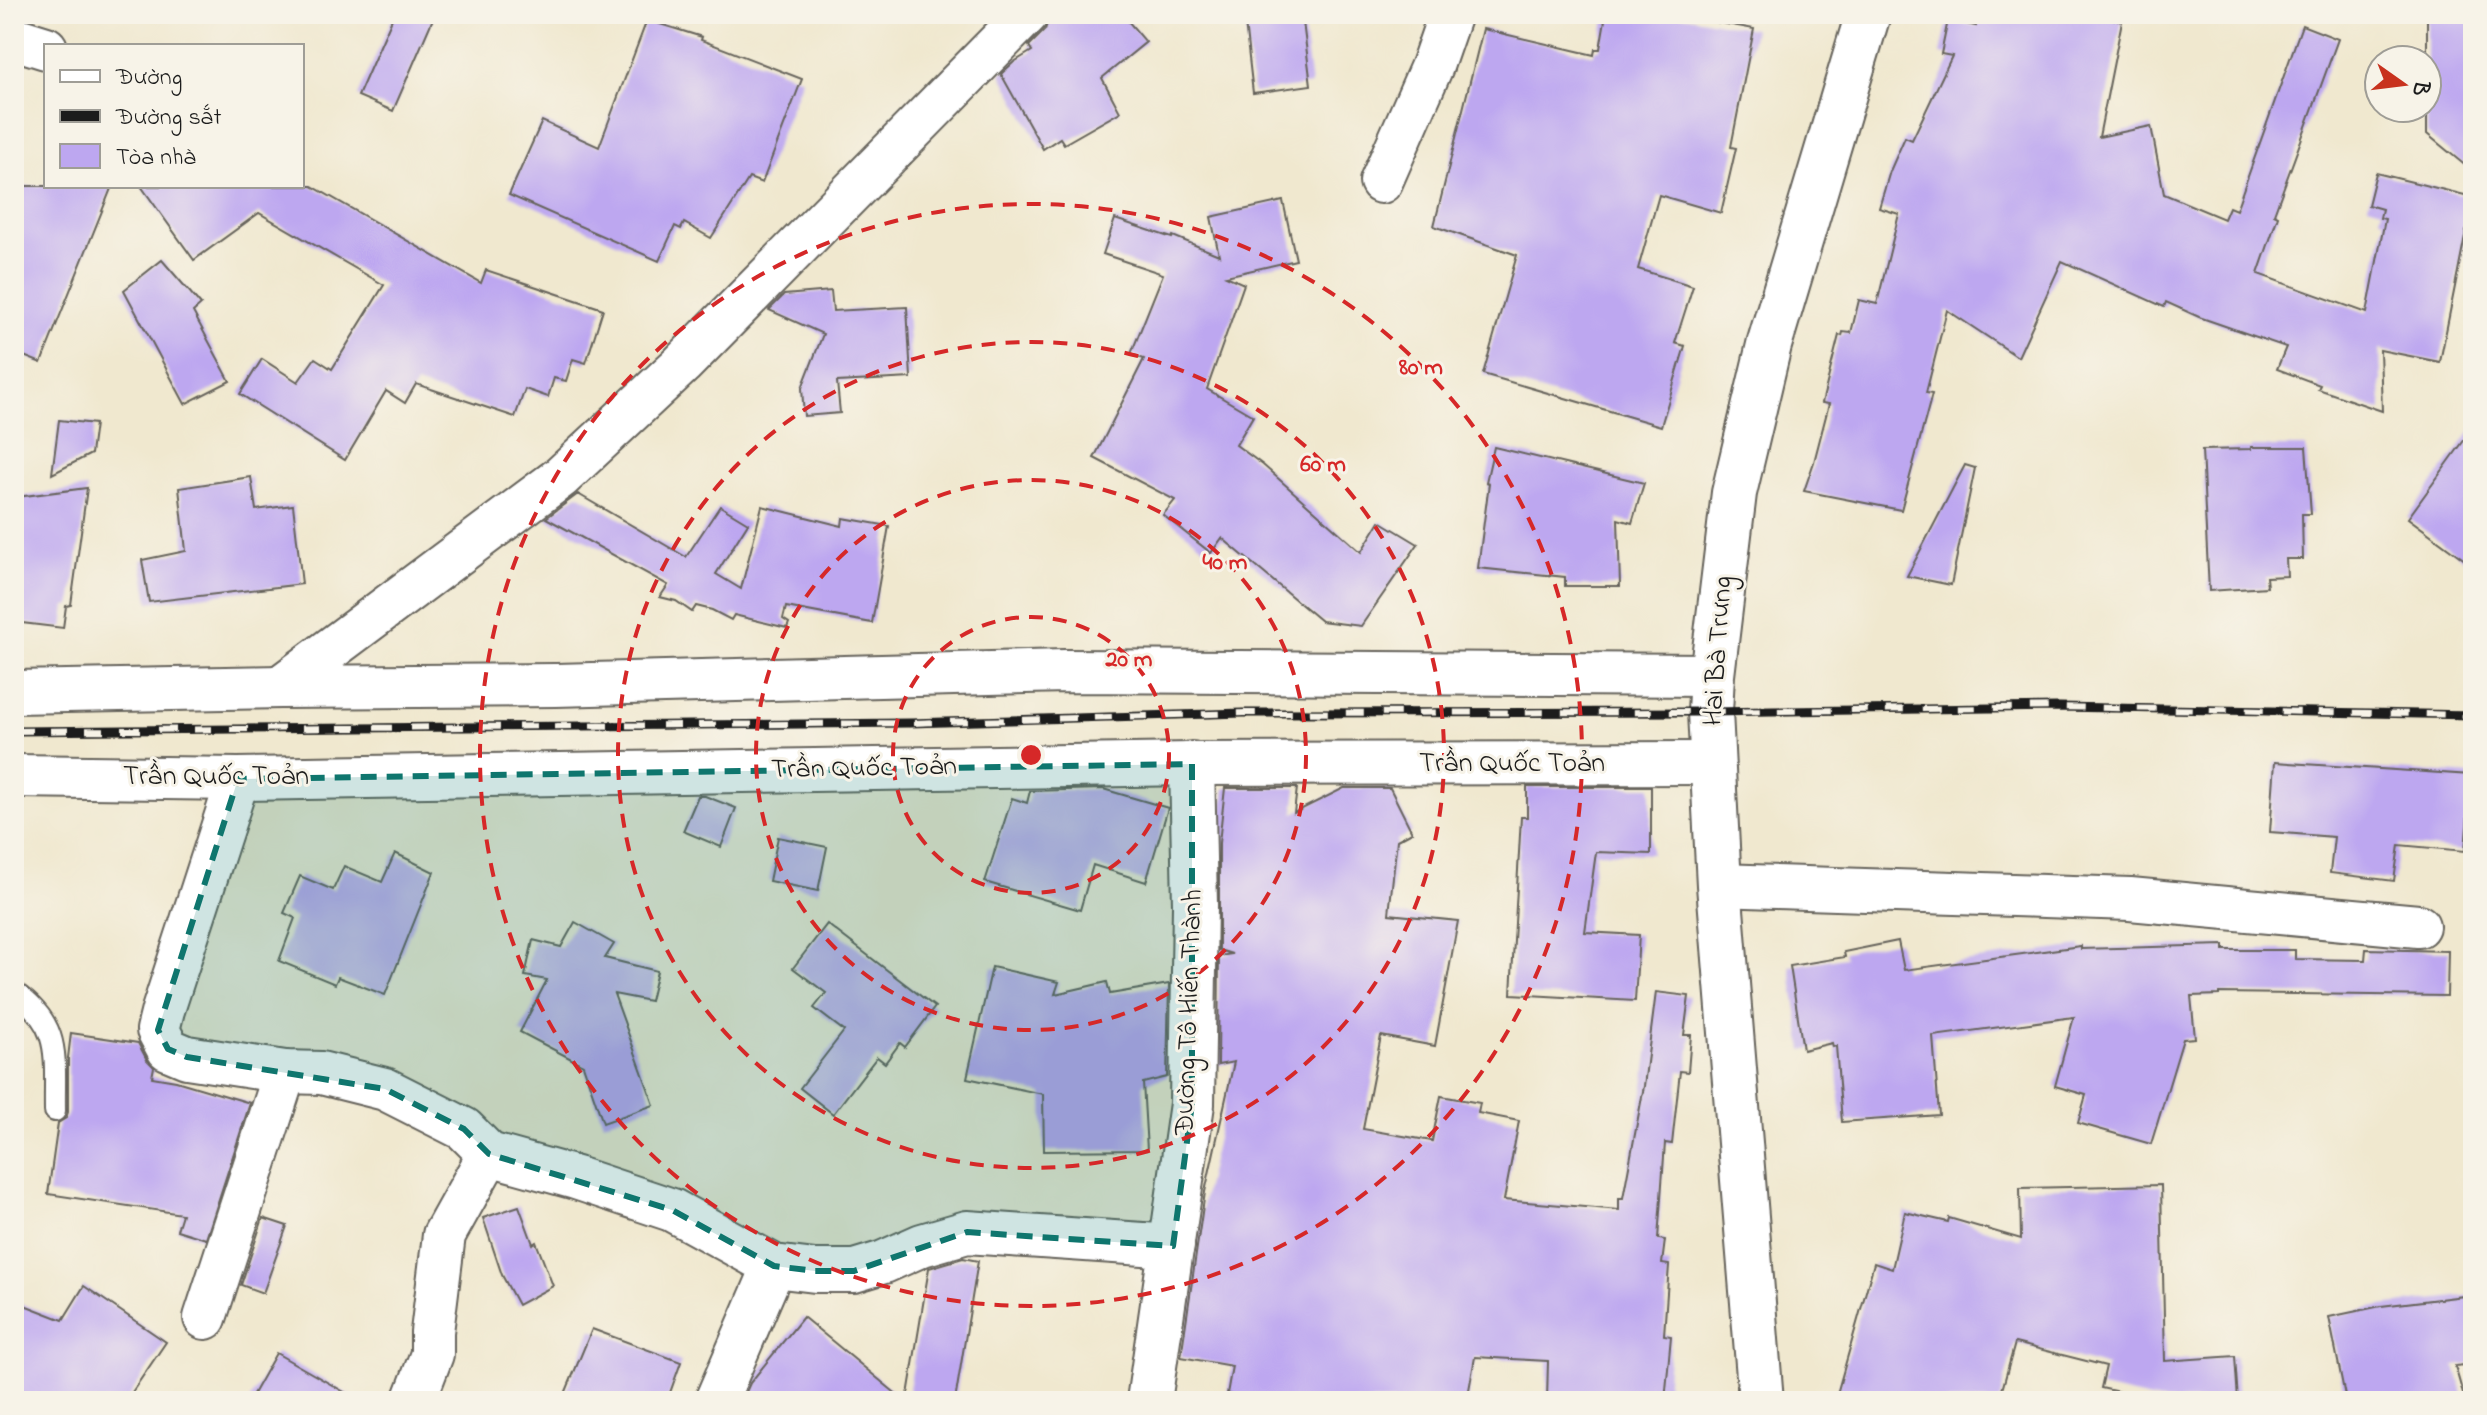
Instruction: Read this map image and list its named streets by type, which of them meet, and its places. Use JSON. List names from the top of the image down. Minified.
{"streets":{"main road":["Hai Bà Trưng","Đường Tô Hiến Thành"],"street":["Trần Quốc Toản"]},"crossings":[["Hai Bà Trưng","Trần Quốc Toản"],["Trần Quốc Toản","Đường Tô Hiến Thành"]],"legend":["Đường","Đường sắt","Tòa nhà"],"north":"right","rings":["80 m","60 m","40 m","20 m"]}
